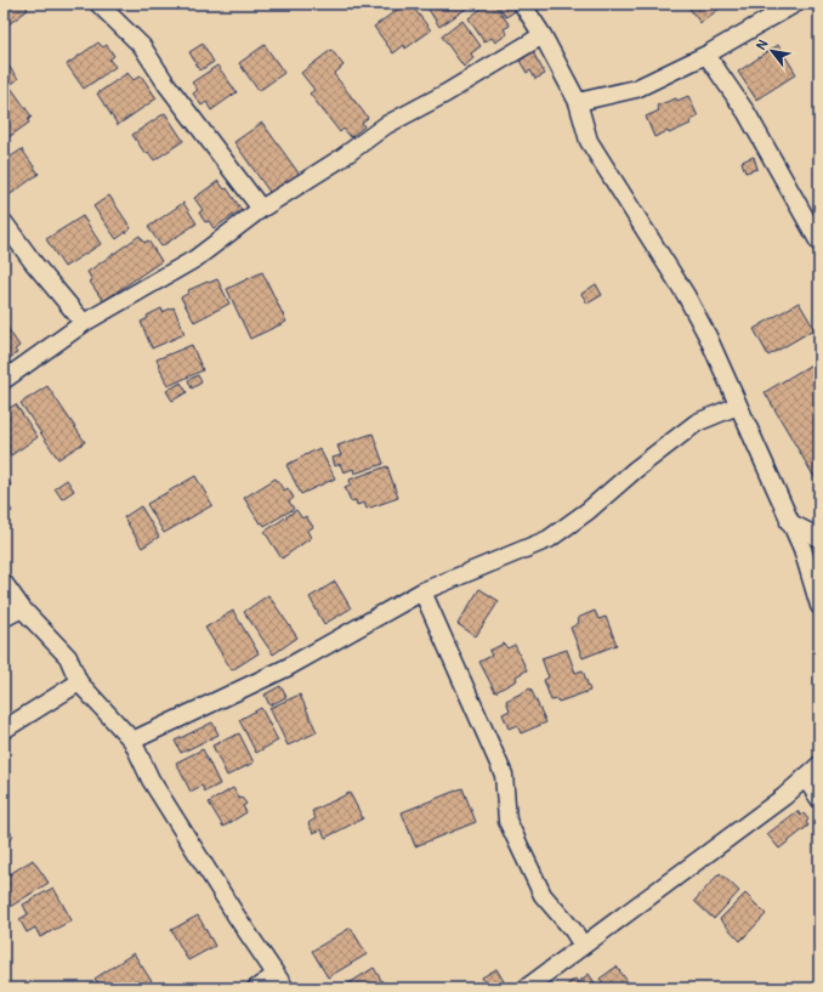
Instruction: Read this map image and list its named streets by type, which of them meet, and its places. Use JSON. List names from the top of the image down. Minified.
{"north":"top left"}
